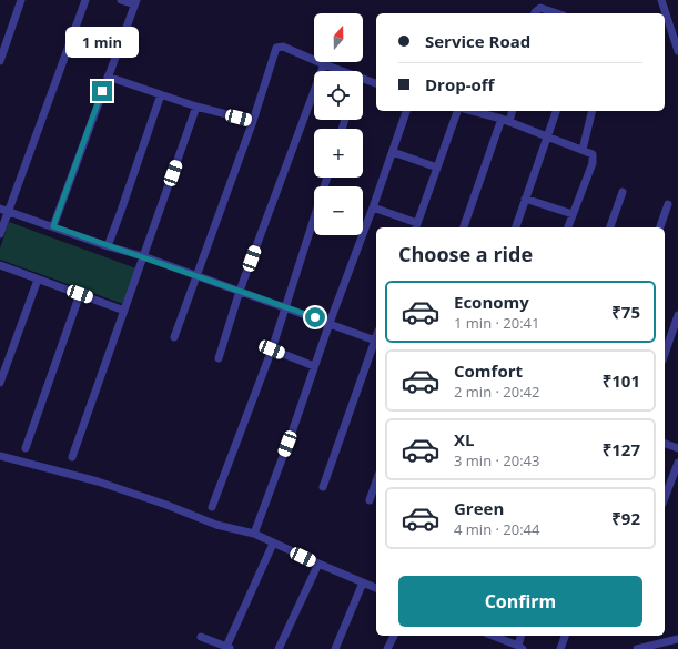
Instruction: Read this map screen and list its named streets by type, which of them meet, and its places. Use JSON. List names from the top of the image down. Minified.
{"north":"top","page":{"map_buttons":["+","−"],"banner":["Service Road","Drop-off"],"bubble":"1 min","heading":"Choose a ride","list":[{"name":"Economy","note":"1 min · 20:41","value":"₹75"},{"name":"Comfort","note":"2 min · 20:42","value":"₹101"},{"name":"XL","note":"3 min · 20:43","value":"₹127"},{"name":"Green","note":"4 min · 20:44","value":"₹92"}],"buttons":"Confirm"}}
